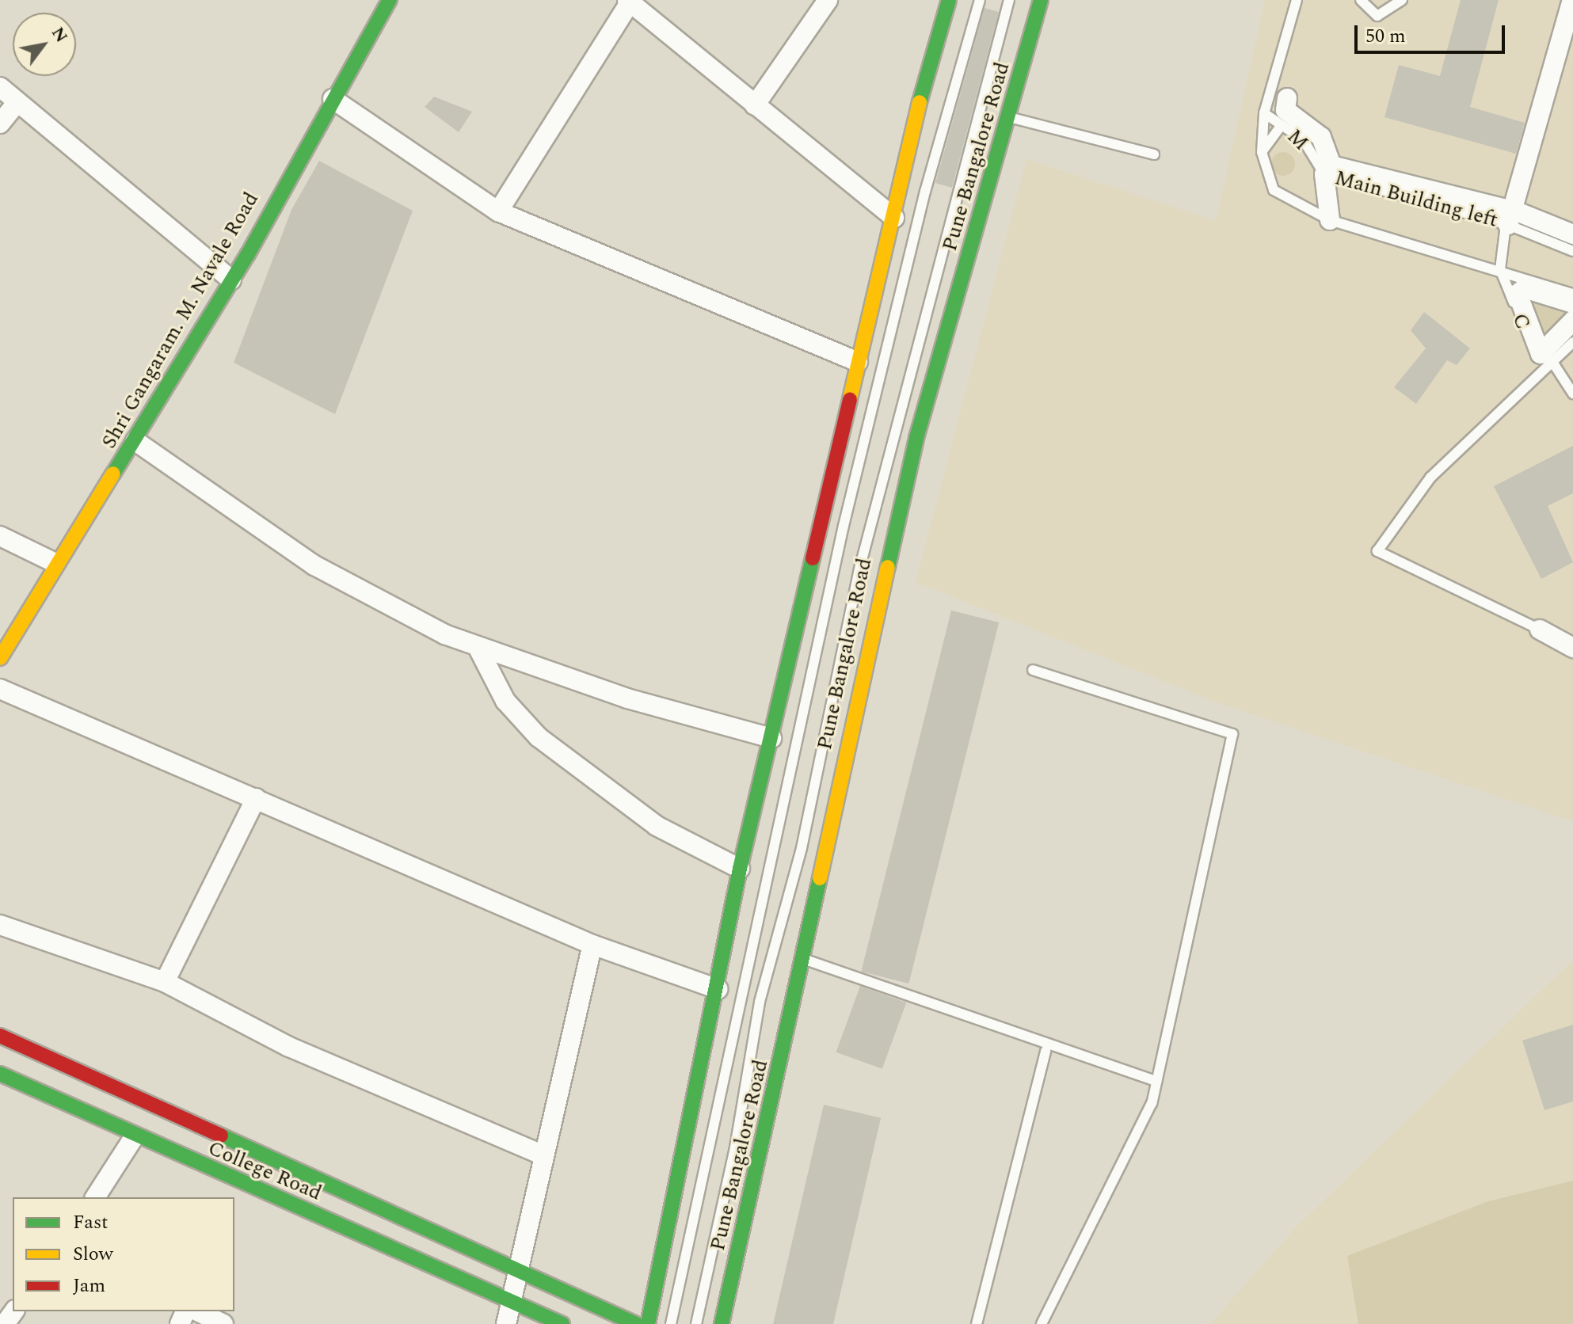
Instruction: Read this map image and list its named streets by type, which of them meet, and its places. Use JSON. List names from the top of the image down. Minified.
{"streets":{"main road":["Pune Bangalore Road","Shri Gangaram. M. Navale Road","College Road"],"lane":["M","C"]},"legend":["Fast","Slow","Jam"],"scale_bar":"50 m","north":"top right"}
